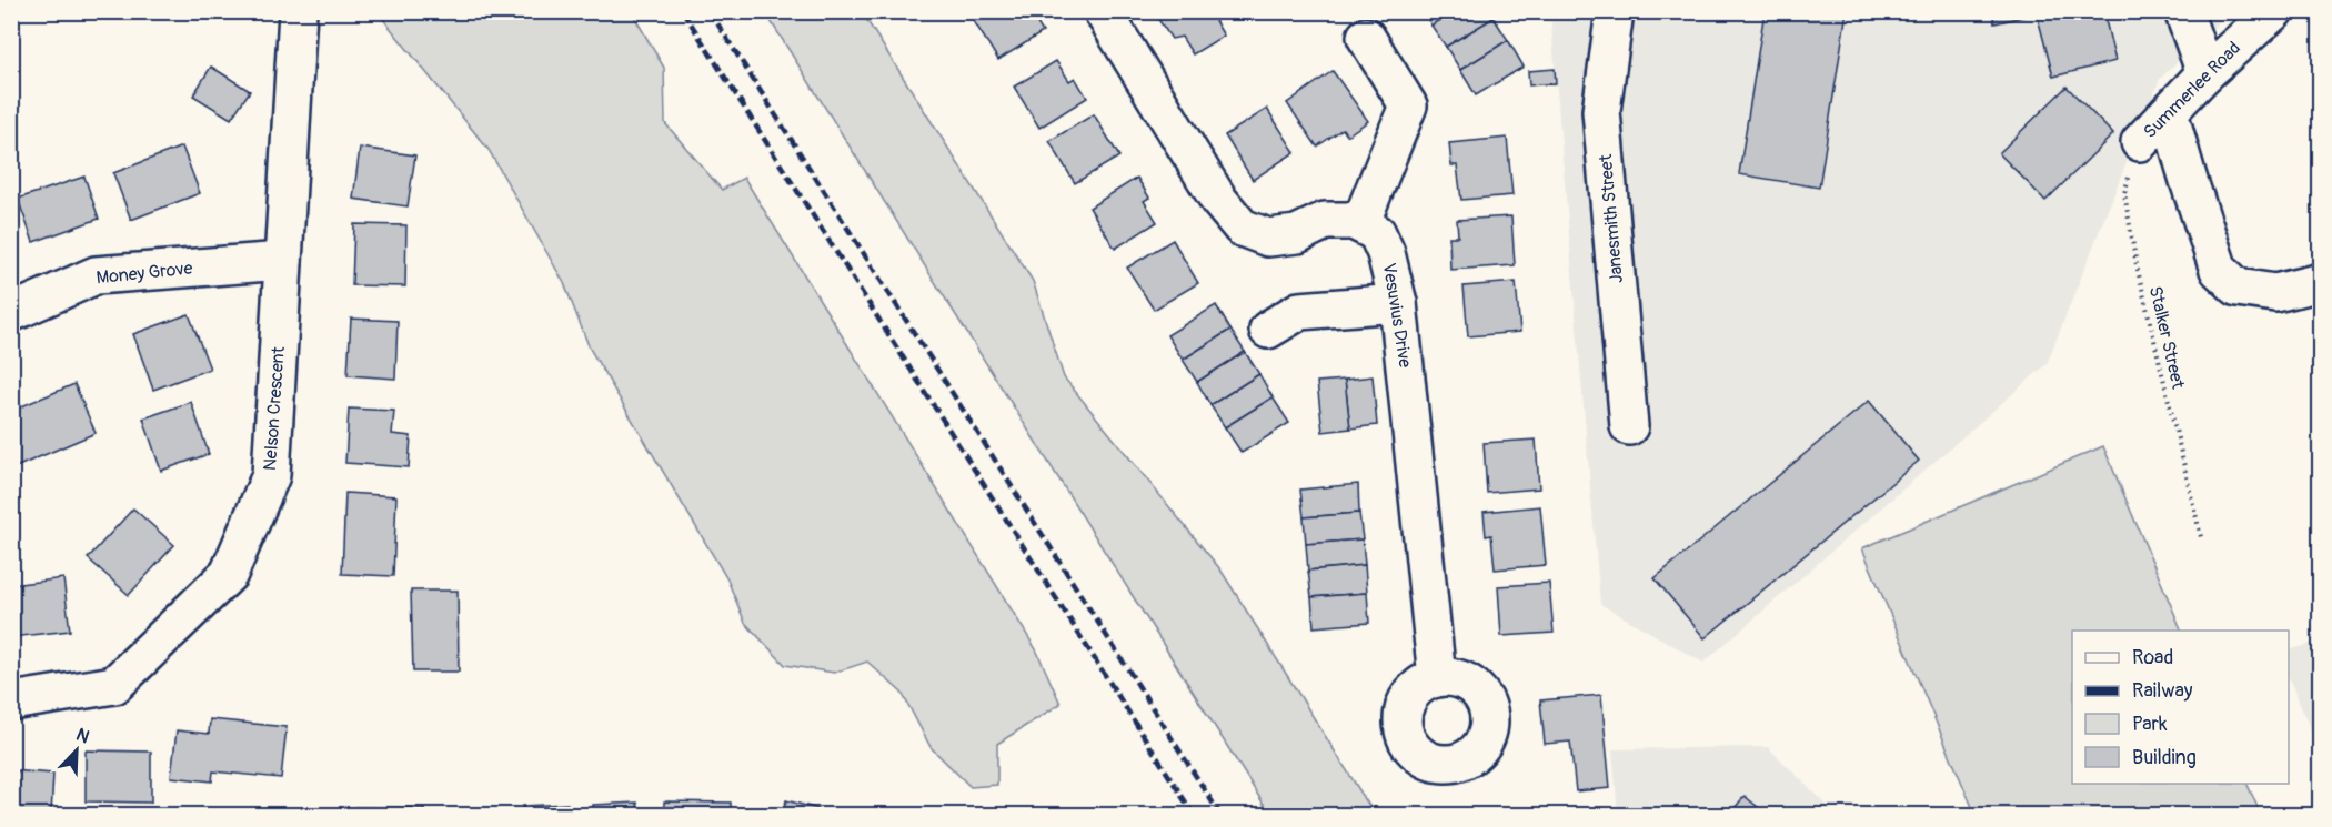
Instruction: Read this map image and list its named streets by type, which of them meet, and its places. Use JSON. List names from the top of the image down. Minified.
{"streets":{"street":["Summerlee Road","Janesmith Street","Money Grove","Vesuvius Drive","Nelson Crescent"],"path":["Stalker Street"]},"crossings":[["Summerlee Road","Stalker Street"],["Money Grove","Nelson Crescent"]],"legend":["Road","Railway","Park","Building"],"north":"top right"}
